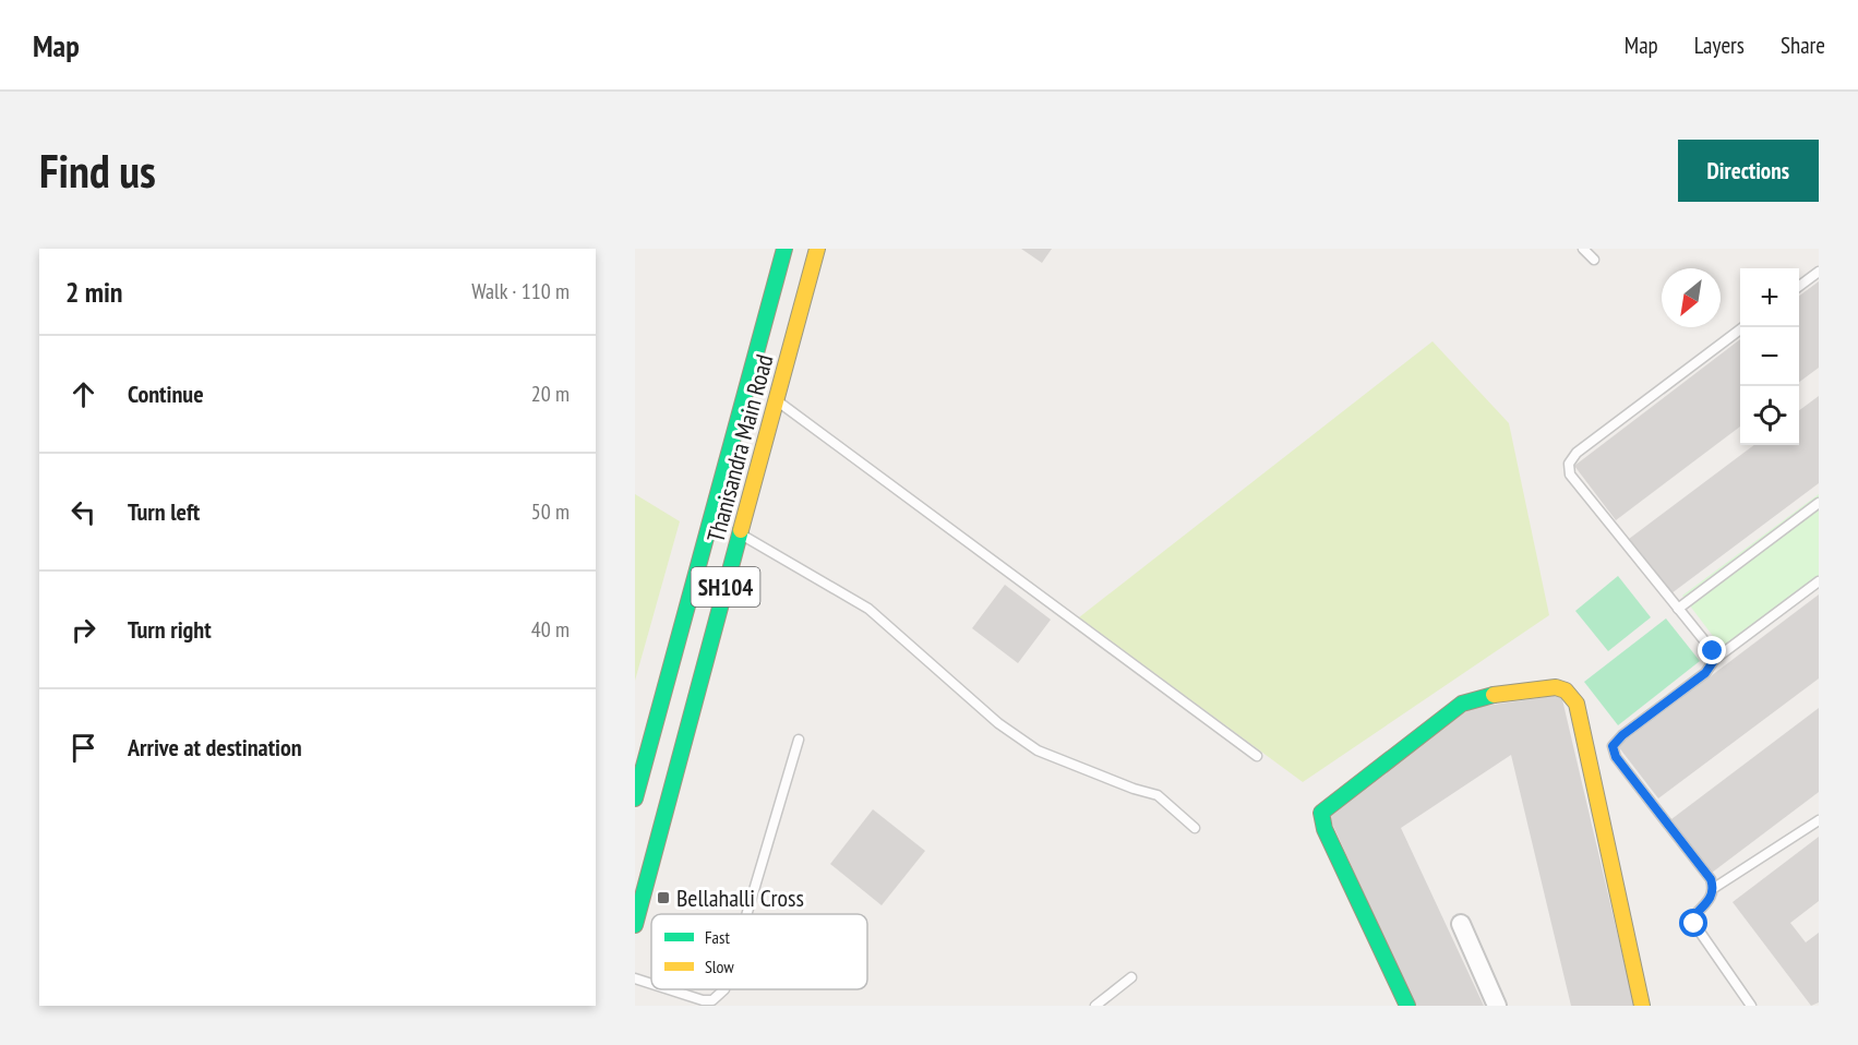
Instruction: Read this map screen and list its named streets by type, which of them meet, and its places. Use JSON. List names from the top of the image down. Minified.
{"streets":{"main road":["Thanisandra Main Road","SH104"]},"places":{"transit":["Bellahalli Cross"]},"legend":["Fast","Slow"],"north":"bottom left","page":{"header":"Map","nav":["Map","Layers","Share"],"buttons":"Directions","title":"Find us","heading":["2 min","Walk · 110 m"],"map_buttons":["+","−"],"list":[["Continue","20 m"],["Turn left","50 m"],["Turn right","40 m"],"Arrive at destination"]}}
